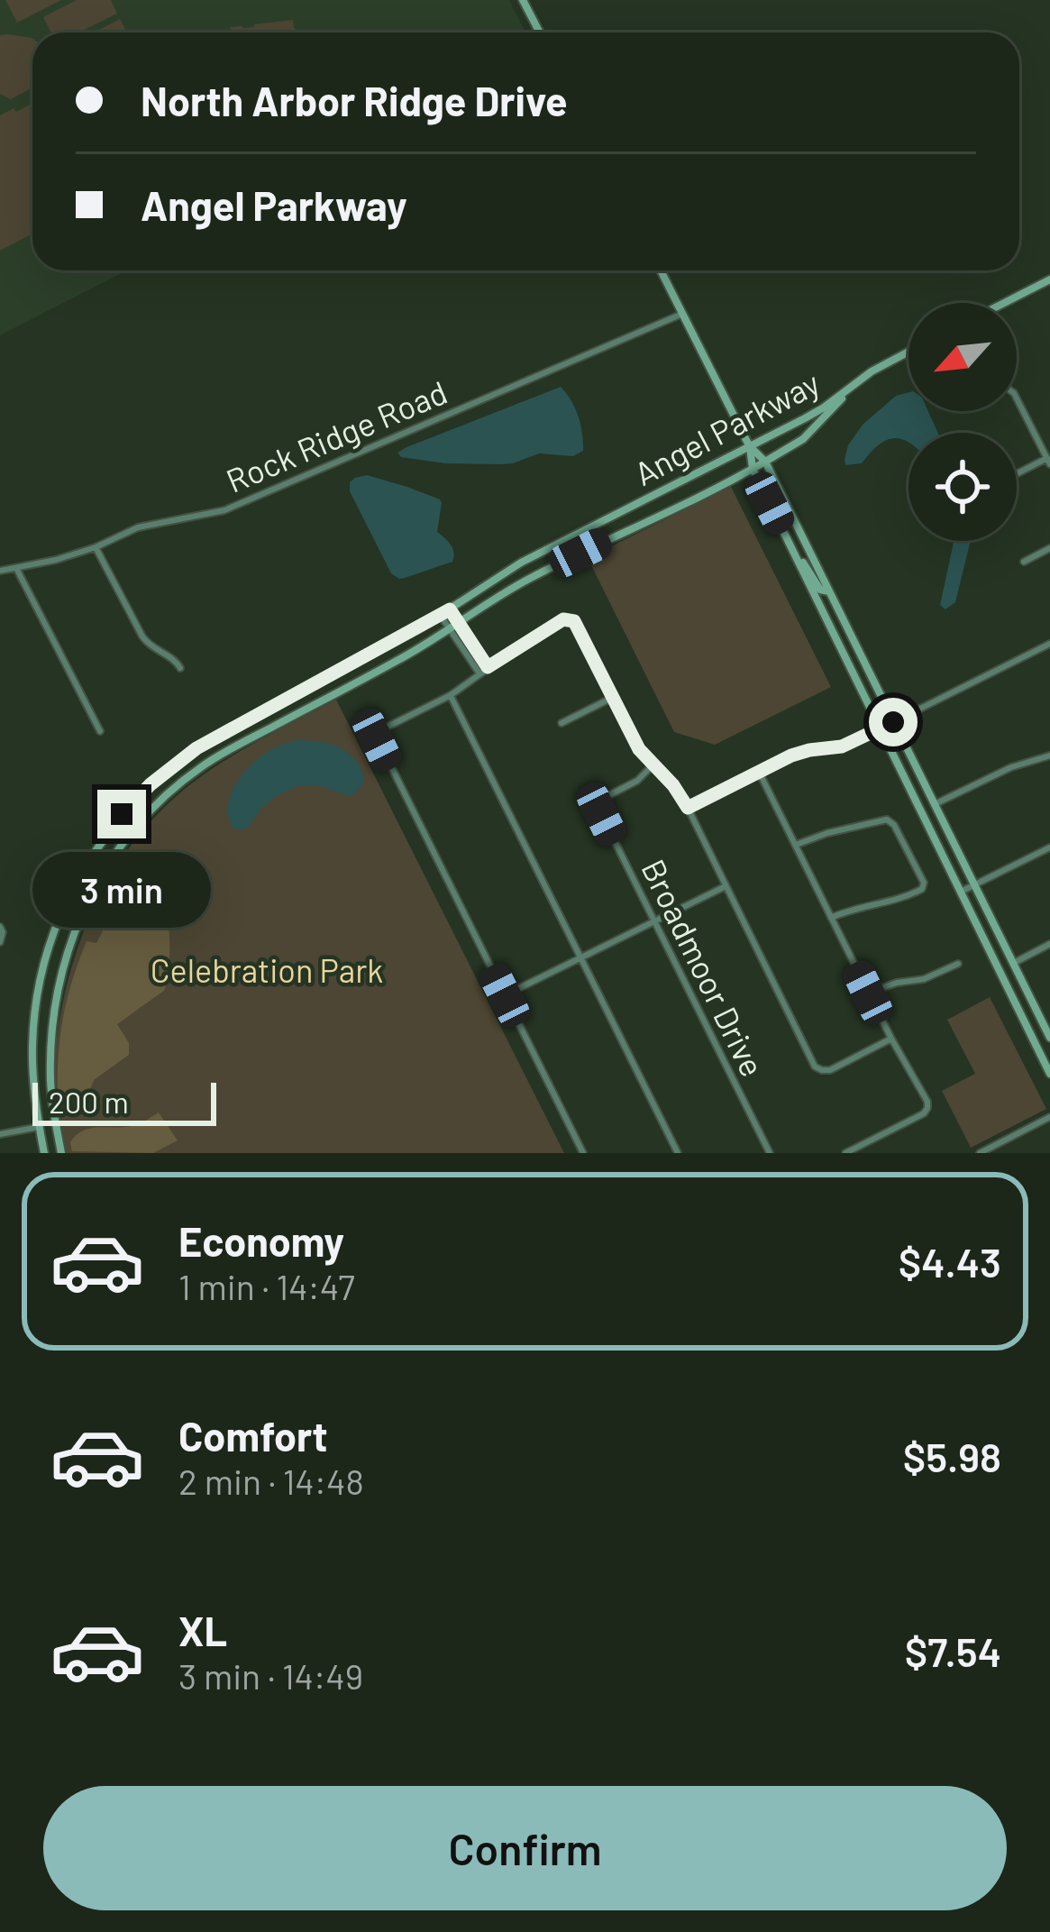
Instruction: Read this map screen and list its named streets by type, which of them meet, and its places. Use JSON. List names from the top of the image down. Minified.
{"streets":{"main road":["Angel Parkway"],"street":["Rock Ridge Road","Broadmoor Drive"]},"parks":["Celebration Park"],"scale_bar":"200 m","north":"bottom left","page":{"banner":["North Arbor Ridge Drive","Angel Parkway"],"bubble":"3 min","scale":"200 m","list":[{"name":"Economy","note":"1 min · 14:47","value":"$4.43"},{"name":"Comfort","note":"2 min · 14:48","value":"$5.98"},{"name":"XL","note":"3 min · 14:49","value":"$7.54"}],"buttons":"Confirm"}}
